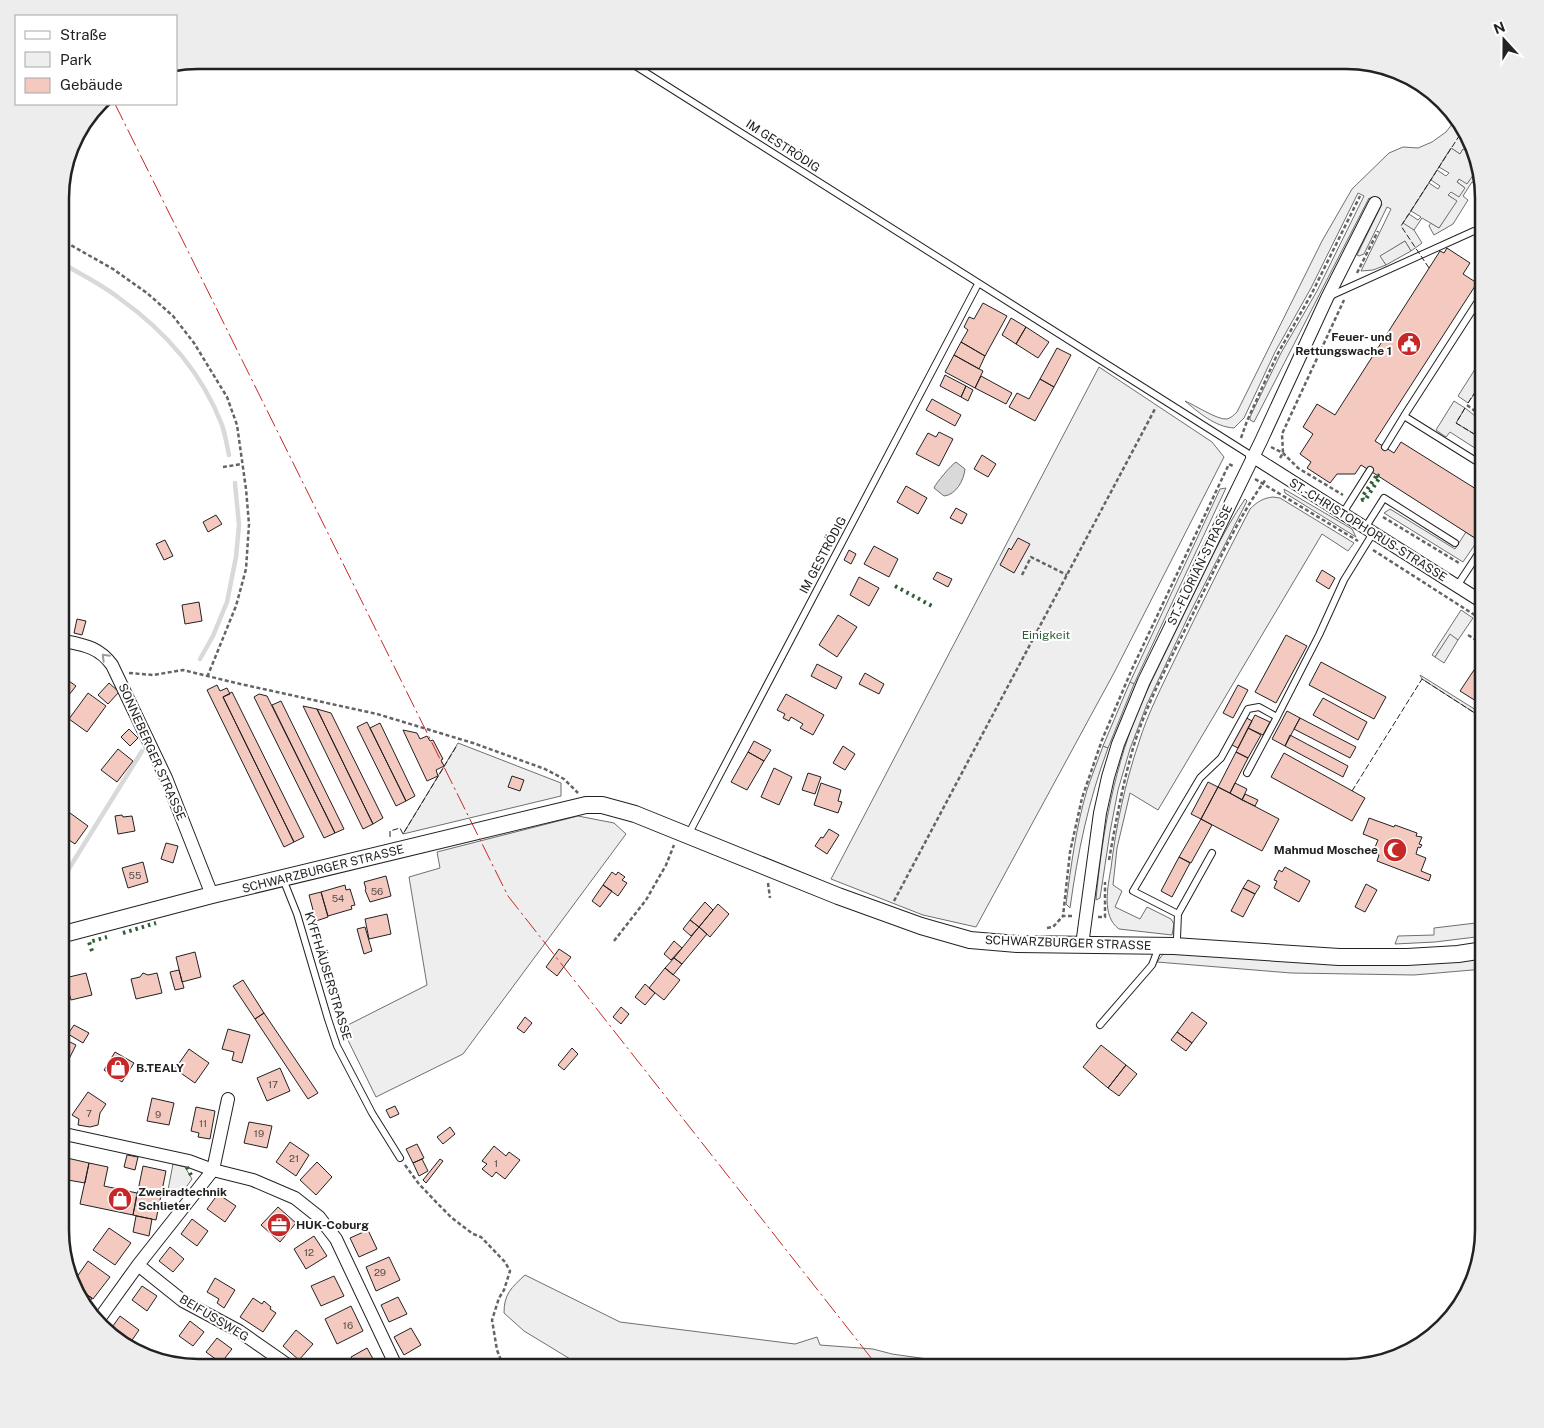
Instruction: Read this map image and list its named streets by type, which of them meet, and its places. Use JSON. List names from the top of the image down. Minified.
{"streets":{"street":["ST.-CHRISTOPHORUS-STRASSE","ST.-FLORIAN-STRASSE","SONNEBERGER STRASSE","SCHWARZBURGER STRASSE","BEIFUSSWEG"],"lane":["IM GESTRÖDIG","KYFFHÄUSERSTRASSE"]},"crossings":[["IM GESTRÖDIG","ST.-CHRISTOPHORUS-STRASSE"],["IM GESTRÖDIG","ST.-FLORIAN-STRASSE"],["IM GESTRÖDIG","SCHWARZBURGER STRASSE"],["ST.-CHRISTOPHORUS-STRASSE","ST.-FLORIAN-STRASSE"],["ST.-FLORIAN-STRASSE","SCHWARZBURGER STRASSE"],["SONNEBERGER STRASSE","SCHWARZBURGER STRASSE"],["SCHWARZBURGER STRASSE","KYFFHÄUSERSTRASSE"]],"parks":["Einigkeit"],"places":{"public building":["Feuer- und Rettungswache 1"],"mosque":["Mahmud Moschee"],"shop":["B.TEALY","Zweiradtechnik Schlieter"],"office":["HUK-Coburg"]},"house_numbers":["55","56","54","17","7","9","11","19","21","1","12","29","16"],"legend":["Straße","Park","Gebäude"],"north":"top"}
